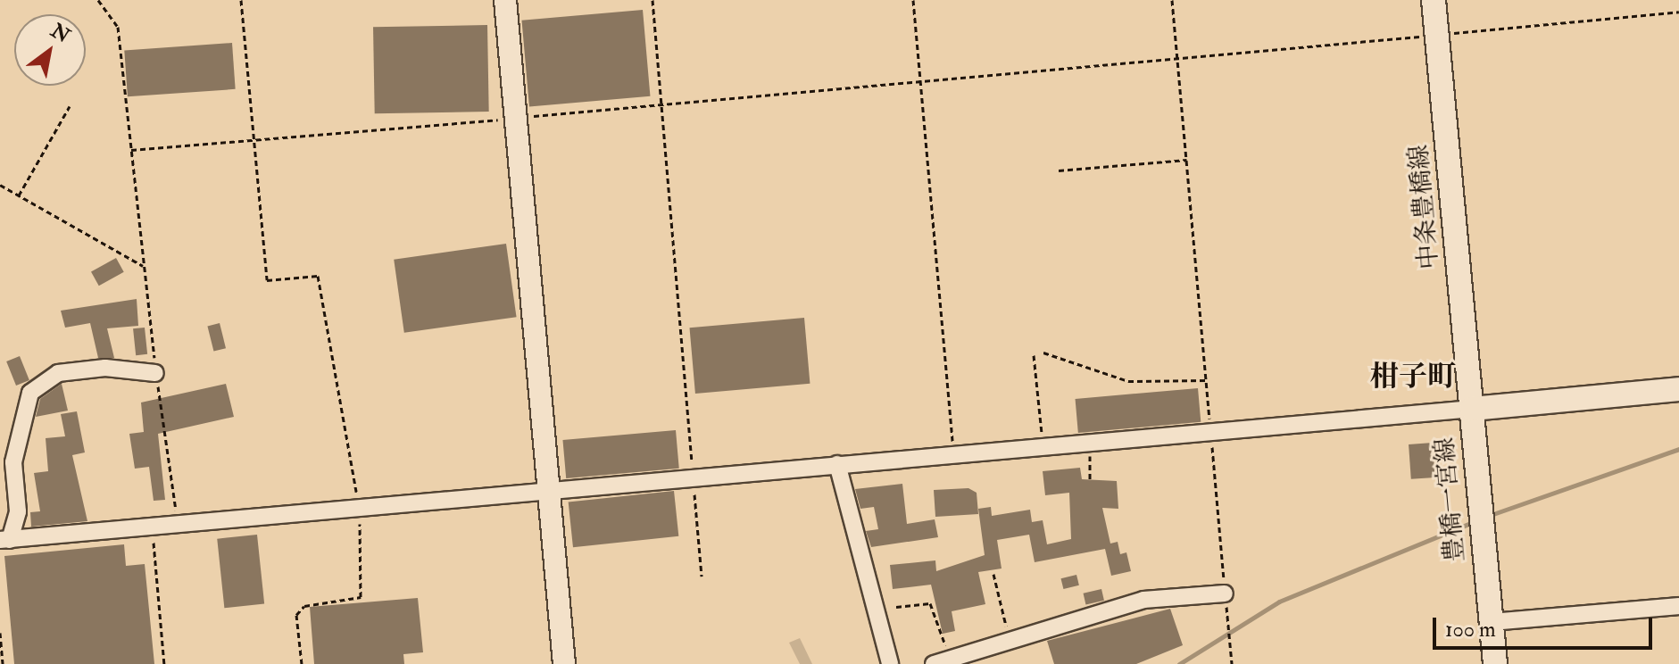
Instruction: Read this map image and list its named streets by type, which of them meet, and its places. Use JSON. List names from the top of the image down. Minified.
{"streets":{"main road":["中条豊橋線","豊橋一宮線"]},"crossings":[["中条豊橋線","豊橋一宮線"]],"districts":["柑子町"],"scale_bar":"100 m","north":"top right"}
